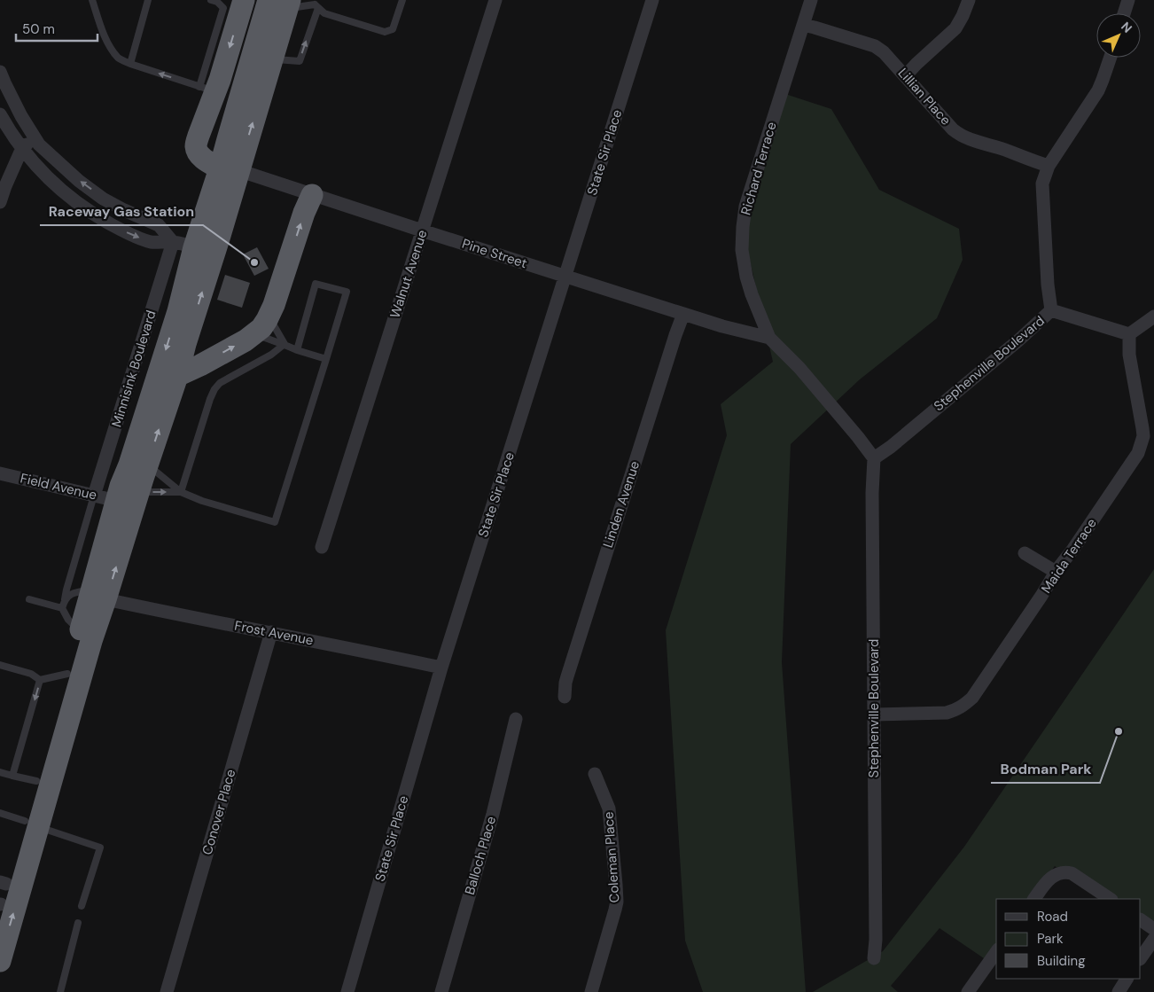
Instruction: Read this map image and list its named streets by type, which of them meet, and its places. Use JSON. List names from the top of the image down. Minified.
{"streets":{"street":["Lillian Place","State Sir Place","Richard Terrace","Pine Street","Walnut Avenue","Stephenville Boulevard","Minnisink Boulevard","Field Avenue","Linden Avenue","Maida Terrace","Frost Avenue","Conover Place","Balloch Place","Coleman Place"]},"crossings":[["Lillian Place","Richard Terrace"],["Lillian Place","Stephenville Boulevard"],["State Sir Place","Pine Street"],["State Sir Place","Frost Avenue"],["Richard Terrace","Pine Street"],["Pine Street","Walnut Avenue"],["Pine Street","Linden Avenue"],["Stephenville Boulevard","Maida Terrace"],["Minnisink Boulevard","Field Avenue"],["Frost Avenue","Conover Place"]],"places":["Raceway Gas Station","Bodman Park"],"legend":["Road","Park","Building"],"scale_bar":"50 m","north":"top right"}
